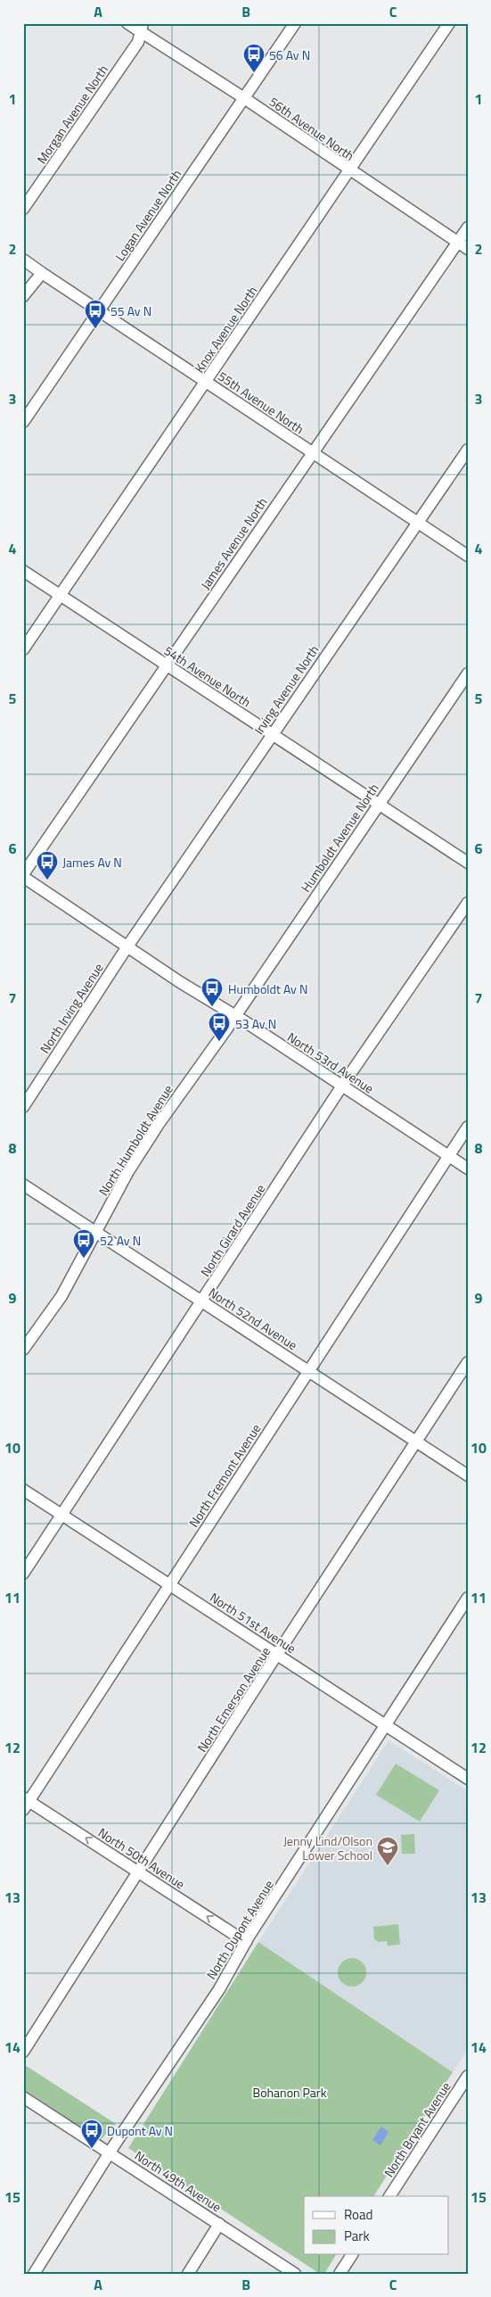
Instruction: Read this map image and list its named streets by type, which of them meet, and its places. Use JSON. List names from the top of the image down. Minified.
{"streets":{"street":["Morgan Avenue North","56th Avenue North","Logan Avenue North","Knox Avenue North","55th Avenue North","James Avenue North","54th Avenue North","Irving Avenue North","Humboldt Avenue North","North Irving Avenue","North 53rd Avenue","North Humboldt Avenue","North Girard Avenue","North 52nd Avenue","North Fremont Avenue","North 51st Avenue","North Emerson Avenue","North 50th Avenue","North Dupont Avenue","North Bryant Avenue","North 49th Avenue"]},"crossings":[["Morgan Avenue North","56th Avenue North"],["56th Avenue North","Logan Avenue North"],["56th Avenue North","Knox Avenue North"],["56th Avenue North","James Avenue North"],["Logan Avenue North","55th Avenue North"],["Knox Avenue North","55th Avenue North"],["Knox Avenue North","54th Avenue North"],["55th Avenue North","James Avenue North"],["55th Avenue North","Irving Avenue North"],["James Avenue North","54th Avenue North"],["James Avenue North","North 53rd Avenue"],["54th Avenue North","Irving Avenue North"],["54th Avenue North","Humboldt Avenue North"],["Irving Avenue North","North Irving Avenue"],["Irving Avenue North","North 53rd Avenue"],["Humboldt Avenue North","North 53rd Avenue"],["Humboldt Avenue North","North Humboldt Avenue"],["North Irving Avenue","North 53rd Avenue"],["North 53rd Avenue","North Humboldt Avenue"],["North 53rd Avenue","North Girard Avenue"],["North 53rd Avenue","North Fremont Avenue"],["North Humboldt Avenue","North 52nd Avenue"],["North Girard Avenue","North 52nd Avenue"],["North Girard Avenue","North 51st Avenue"],["North 52nd Avenue","North Fremont Avenue"],["North 52nd Avenue","North Emerson Avenue"],["North Fremont Avenue","North 51st Avenue"],["North Fremont Avenue","North 50th Avenue"],["North 51st Avenue","North Emerson Avenue"],["North 51st Avenue","North Dupont Avenue"],["North Emerson Avenue","North 50th Avenue"],["North 50th Avenue","North Dupont Avenue"],["North Dupont Avenue","North 49th Avenue"]],"one_way":["North 50th Avenue"],"parks":["Bohanon Park"],"places":{"bus stop":["56 Av N","55 Av N","James Av N","Humboldt Av N","53 Av N","52 Av N","Dupont Av N"],"school or university":["Jenny Lind/Olson Lower School"]},"legend":["Road","Park"],"grid":{"columns":["A","B","C"],"rows":["1","2","3","4","5","6","7","8","9","10","11","12","13","14","15"]}}
